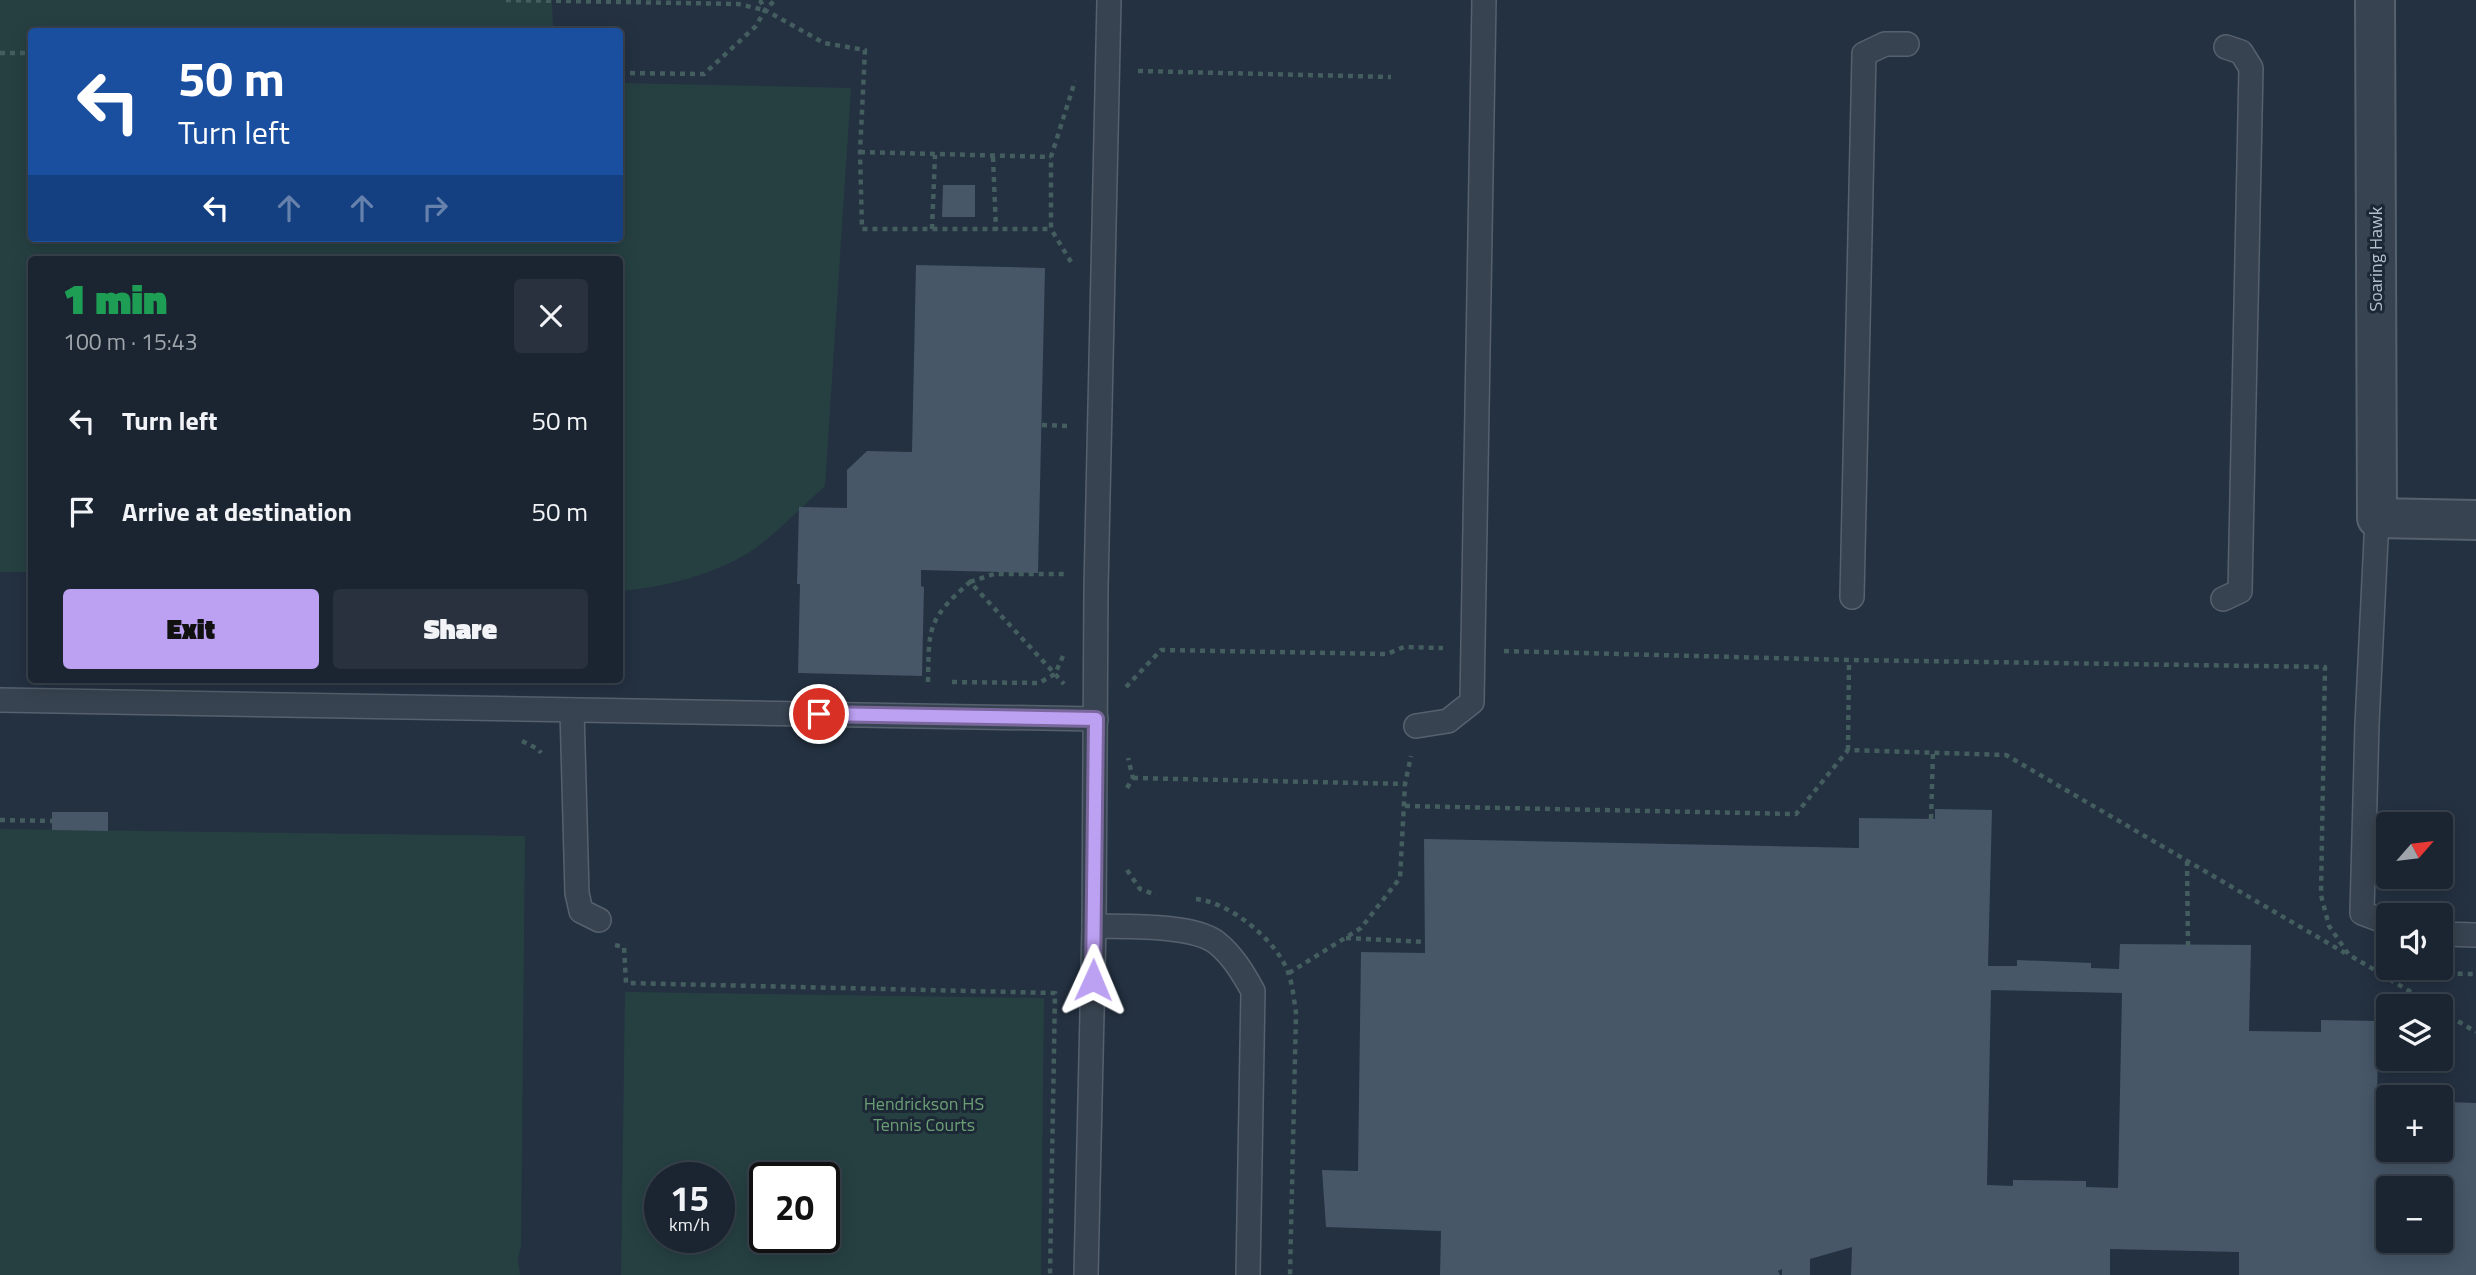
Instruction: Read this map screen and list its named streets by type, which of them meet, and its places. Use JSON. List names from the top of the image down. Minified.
{"streets":{"street":["Soaring Hawk"]},"parks":["Hendrickson HS Tennis Courts"],"north":"top right","page":{"turn":["50 m","Turn left"],"heading":["1 min","100 m · 15:43"],"list":[{"name":"Turn left","value":"50 m"},{"name":"Arrive at destination","value":"50 m"}],"buttons":["Exit","Share"],"map_buttons":["+","−"],"speed":"15 km/h","limit":"20"}}
